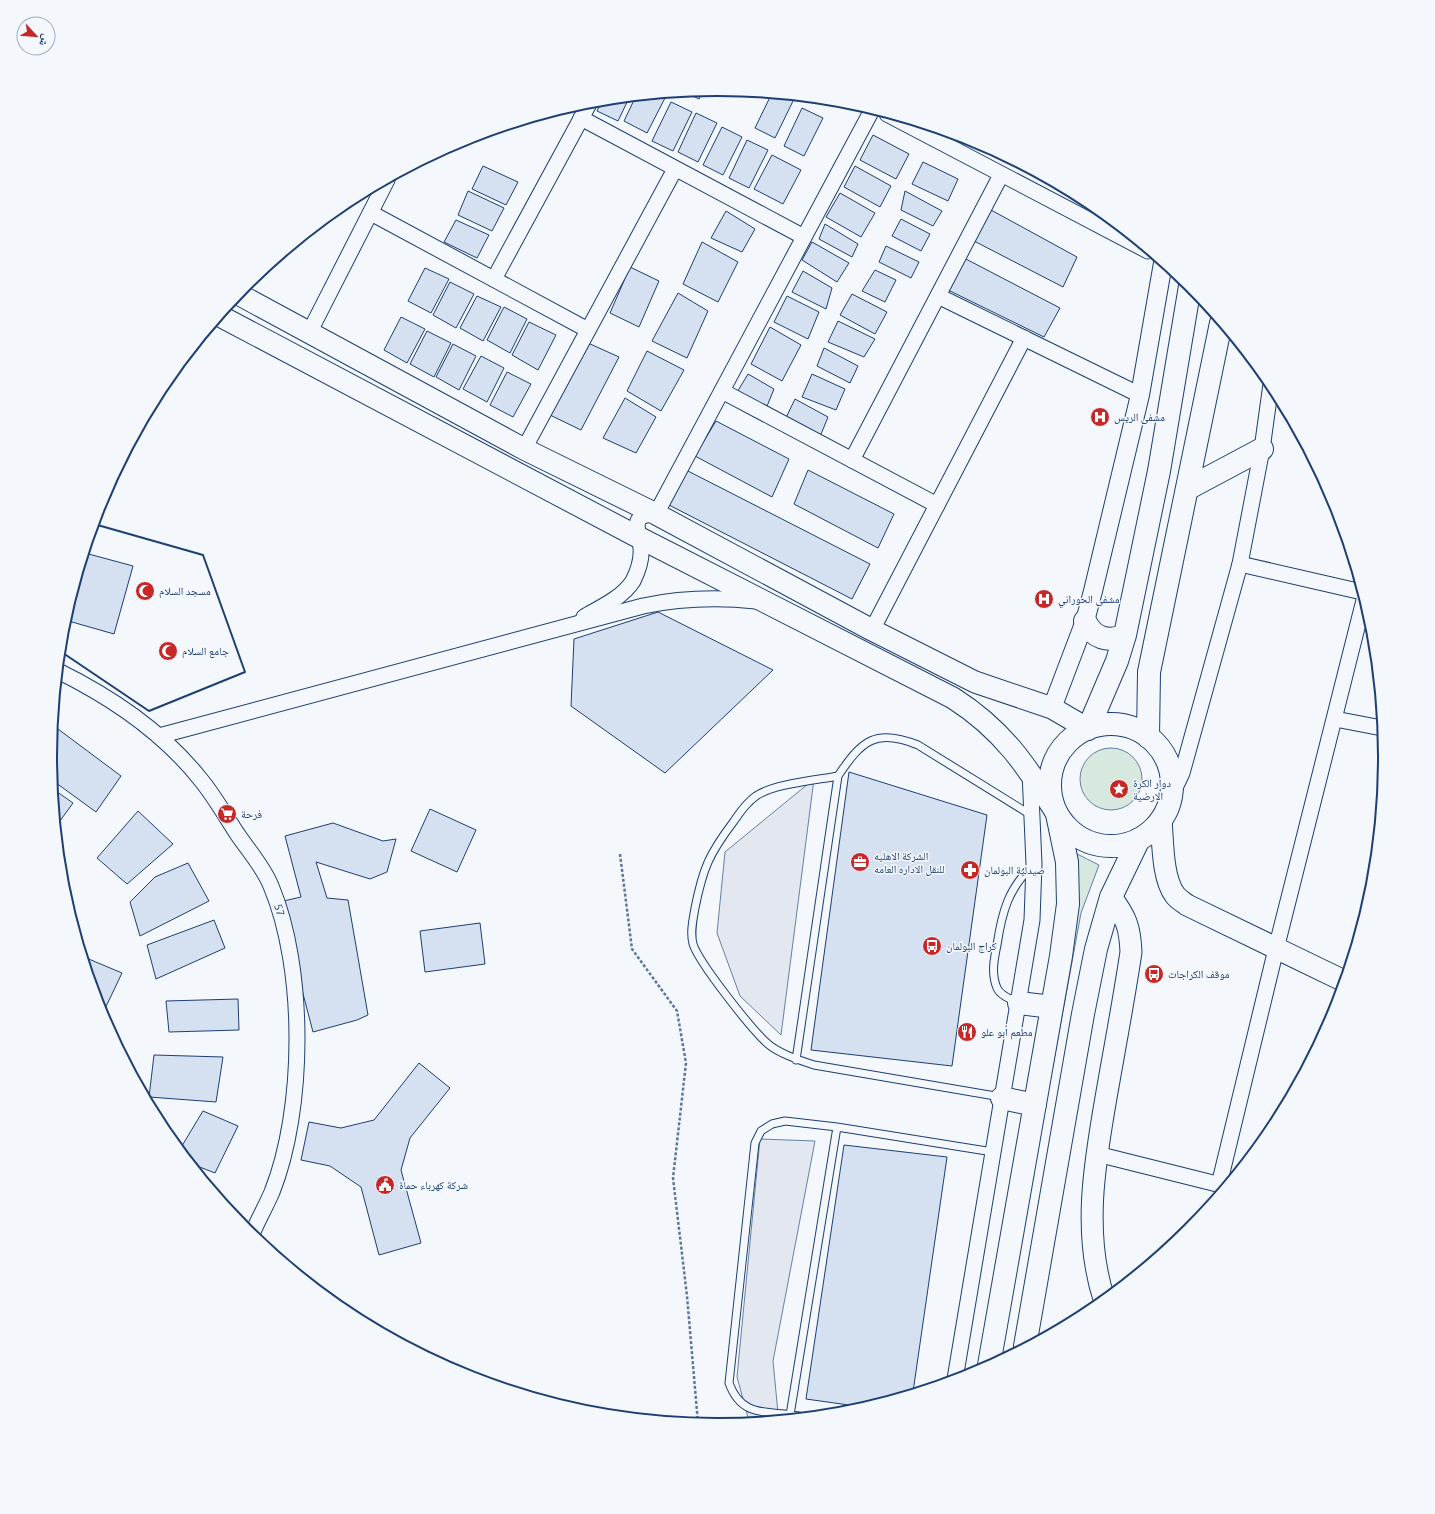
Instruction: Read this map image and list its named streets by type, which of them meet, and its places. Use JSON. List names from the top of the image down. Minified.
{"streets":{"street":["57"]},"places":{"hospital":["مشفى الريس","مشفى الحوراني"],"mosque":["مسجد السلام","جامع السلام"],"place":["دوار الكرة الارضية"],"supermarket":["فرحة"],"office":["الشركة الاهليه للنقل الاداره العامه"],"pharmacy":["صيدلية البولمان"],"bus stop":["كراج البولمان","موقف الكراجات"],"restaurant":["مطعم أبو علو"],"public building":["شركة كهرباء حماة"]},"north":"bottom right"}
